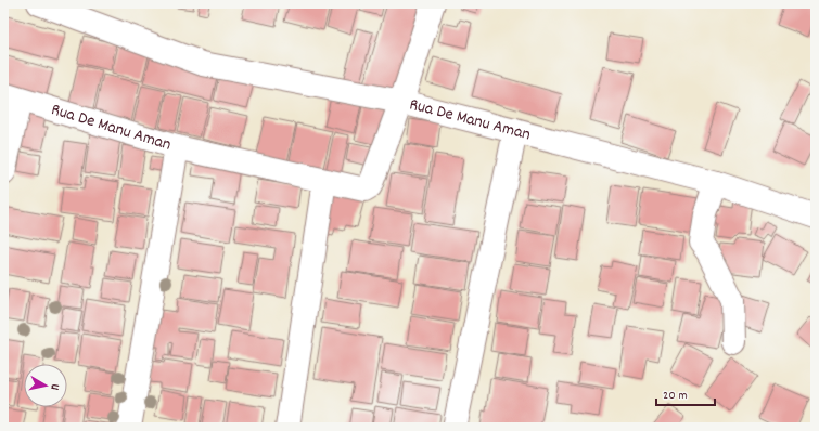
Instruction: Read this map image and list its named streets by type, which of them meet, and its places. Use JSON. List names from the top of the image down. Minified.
{"streets":{"street":["Rua De Manu Aman"]},"scale_bar":"20 m","north":"right"}
